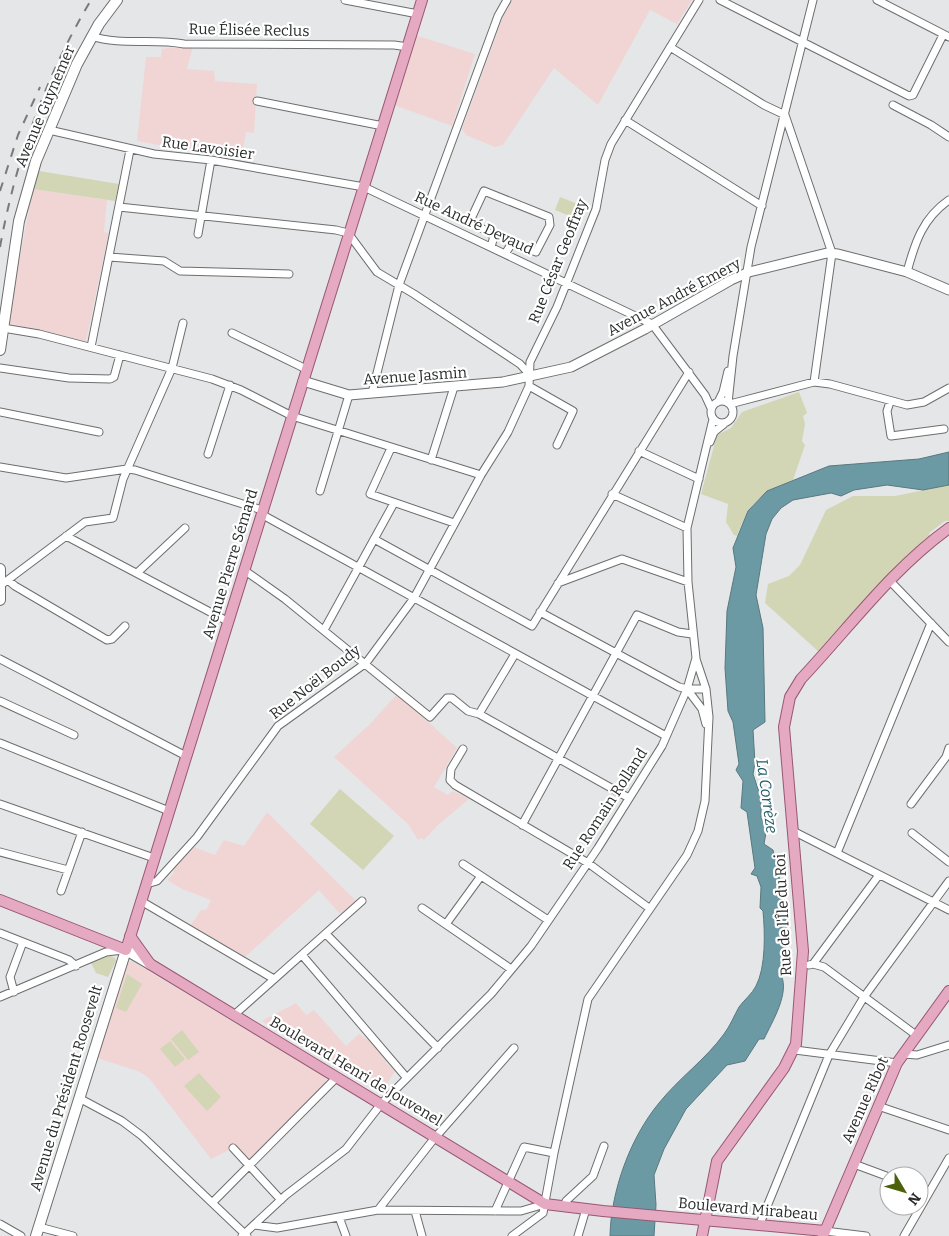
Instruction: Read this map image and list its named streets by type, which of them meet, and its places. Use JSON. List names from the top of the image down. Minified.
{"streets":{"main road":["Avenue Guynemer","Avenue Pierre Sémard","Rue de l'Île du Roi","Boulevard Henri de Jouvenel","Avenue du Président Roosevelt","Avenue Ribot","Boulevard Mirabeau"],"street":["Rue Élisée Reclus","Rue Lavoisier","Rue André Devaud","Rue César Geoffray","Avenue André Emery","Avenue Jasmin","Rue Noël Boudy","Rue Romain Rolland"]},"crossings":[["Rue Élisée Reclus","Avenue Guynemer"],["Rue Élisée Reclus","Avenue Pierre Sémard"],["Avenue Guynemer","Rue Lavoisier"],["Rue Lavoisier","Rue André Devaud"],["Rue Lavoisier","Avenue Pierre Sémard"],["Rue André Devaud","Rue César Geoffray"],["Rue André Devaud","Avenue André Emery"],["Rue André Devaud","Avenue Pierre Sémard"],["Rue César Geoffray","Avenue André Emery"],["Rue César Geoffray","Avenue Jasmin"],["Rue César Geoffray","Rue Noël Boudy"],["Avenue André Emery","Avenue Jasmin"],["Avenue André Emery","Rue Noël Boudy"],["Avenue Jasmin","Avenue Pierre Sémard"],["Avenue Jasmin","Rue Noël Boudy"],["Avenue Pierre Sémard","Rue Noël Boudy"],["Avenue Pierre Sémard","Boulevard Henri de Jouvenel"],["Avenue Pierre Sémard","Avenue du Président Roosevelt"],["Rue Romain Rolland","Boulevard Henri de Jouvenel"],["Rue de l'Île du Roi","Boulevard Mirabeau"],["Boulevard Henri de Jouvenel","Avenue du Président Roosevelt"],["Avenue Ribot","Boulevard Mirabeau"]],"water":["La Corrèze"],"north":"bottom right"}
